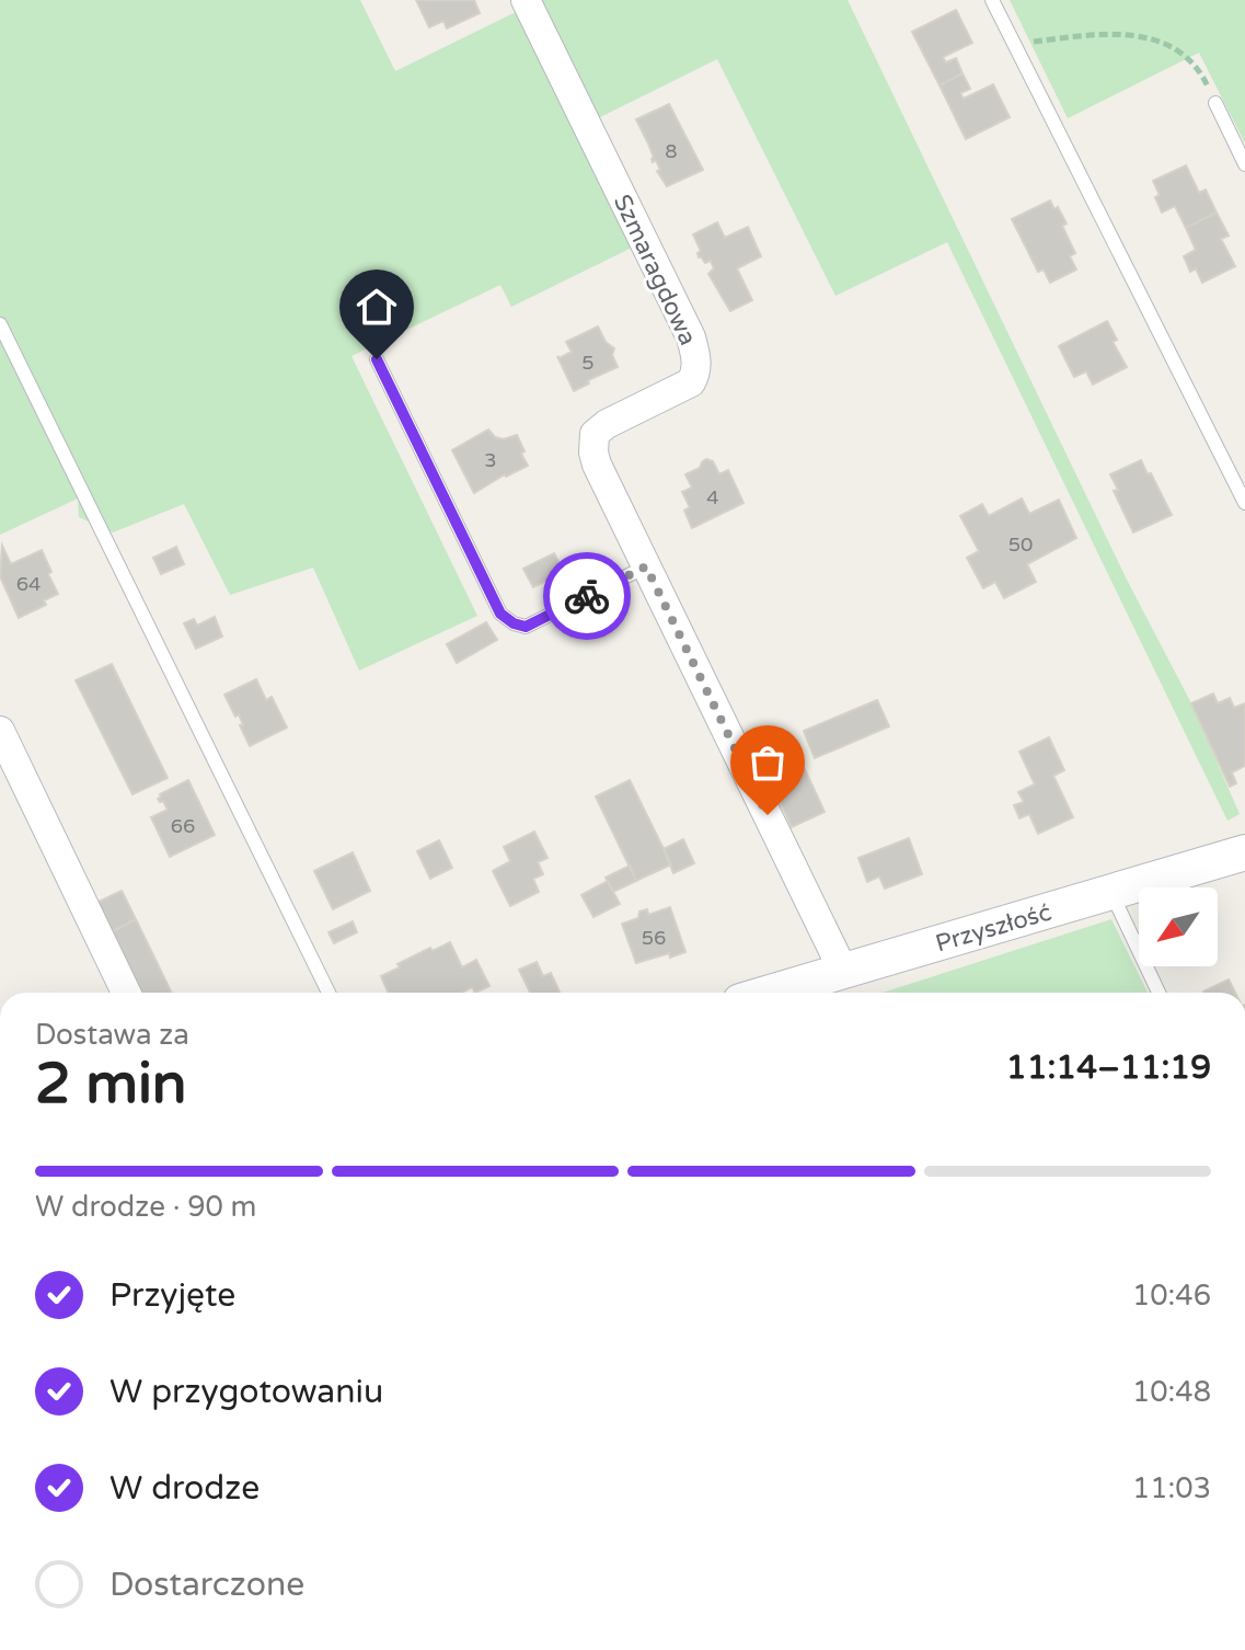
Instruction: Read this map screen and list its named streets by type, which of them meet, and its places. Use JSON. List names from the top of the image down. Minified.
{"streets":{"street":["Szmaragdowa","Przyszłość"]},"crossings":[["Szmaragdowa","Przyszłość"]],"house_numbers":["8","5","3","4","50","64","66","56"],"north":"bottom left","page":{"heading":["2 min","Dostawa za","11:14–11:19"],"bar":"W drodze · 90 m","list":[["Przyjęte","10:46"],["W przygotowaniu","10:48"],["W drodze","11:03"],"Dostarczone"]}}
